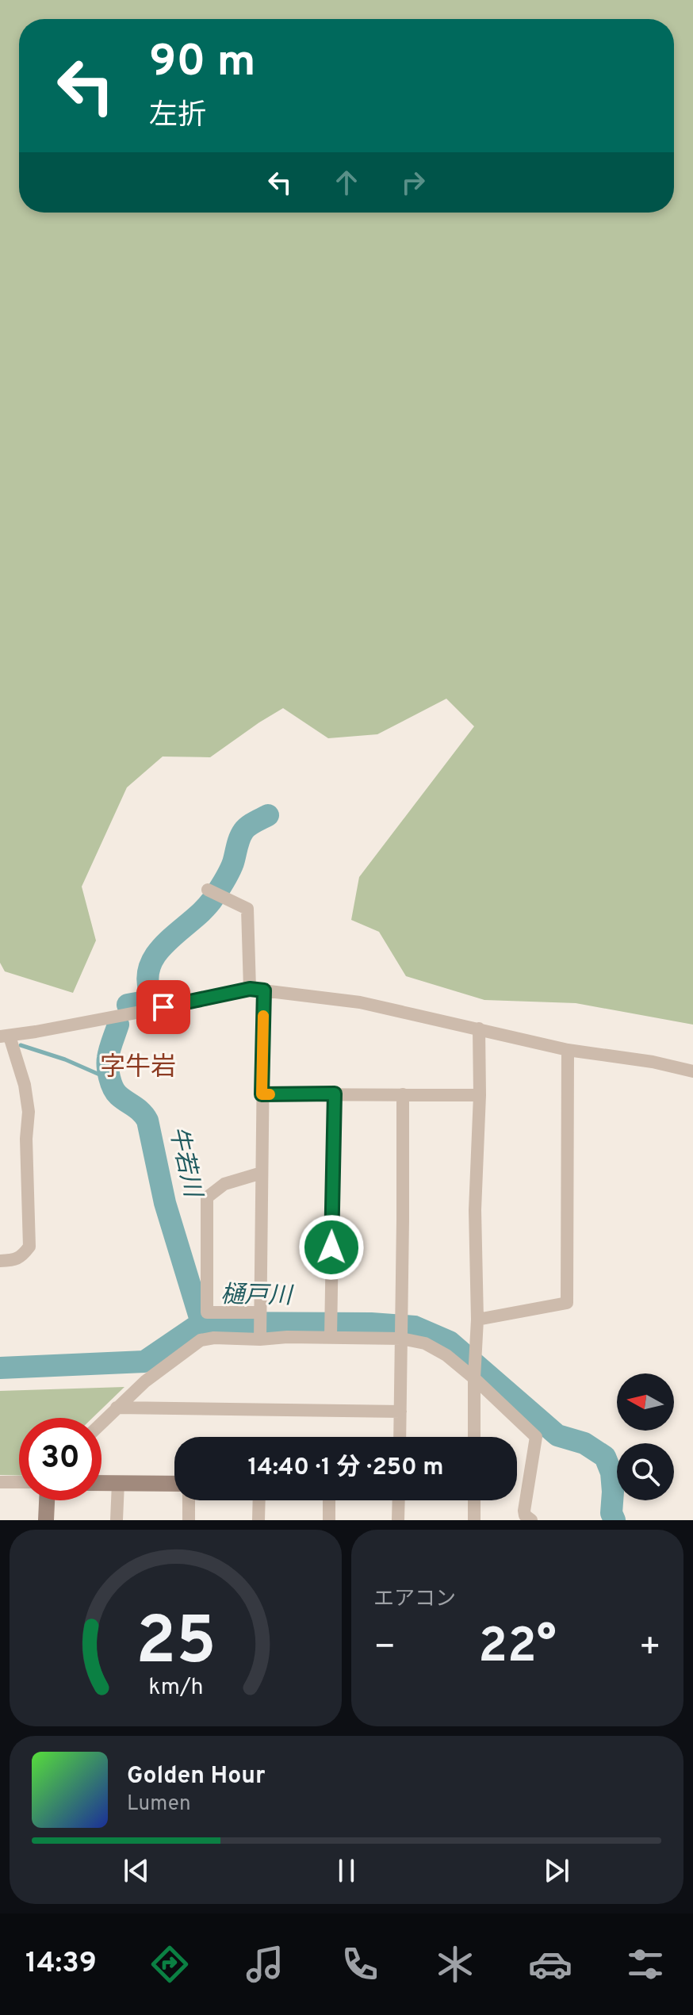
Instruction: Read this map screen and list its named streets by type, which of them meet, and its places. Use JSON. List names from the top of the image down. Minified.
{"districts":["字牛岩"],"water":["牛若川","樋戸川"],"north":"left","page":{"turn":["90 m","左折"],"limit":"30","trip":"14:40 · 1 分 · 250 m","tile":"エアコン","heat":["−","22°","+"],"song":["Golden Hour","Lumen"],"tabs":"14:39","gauge":["25","km/h"]}}
